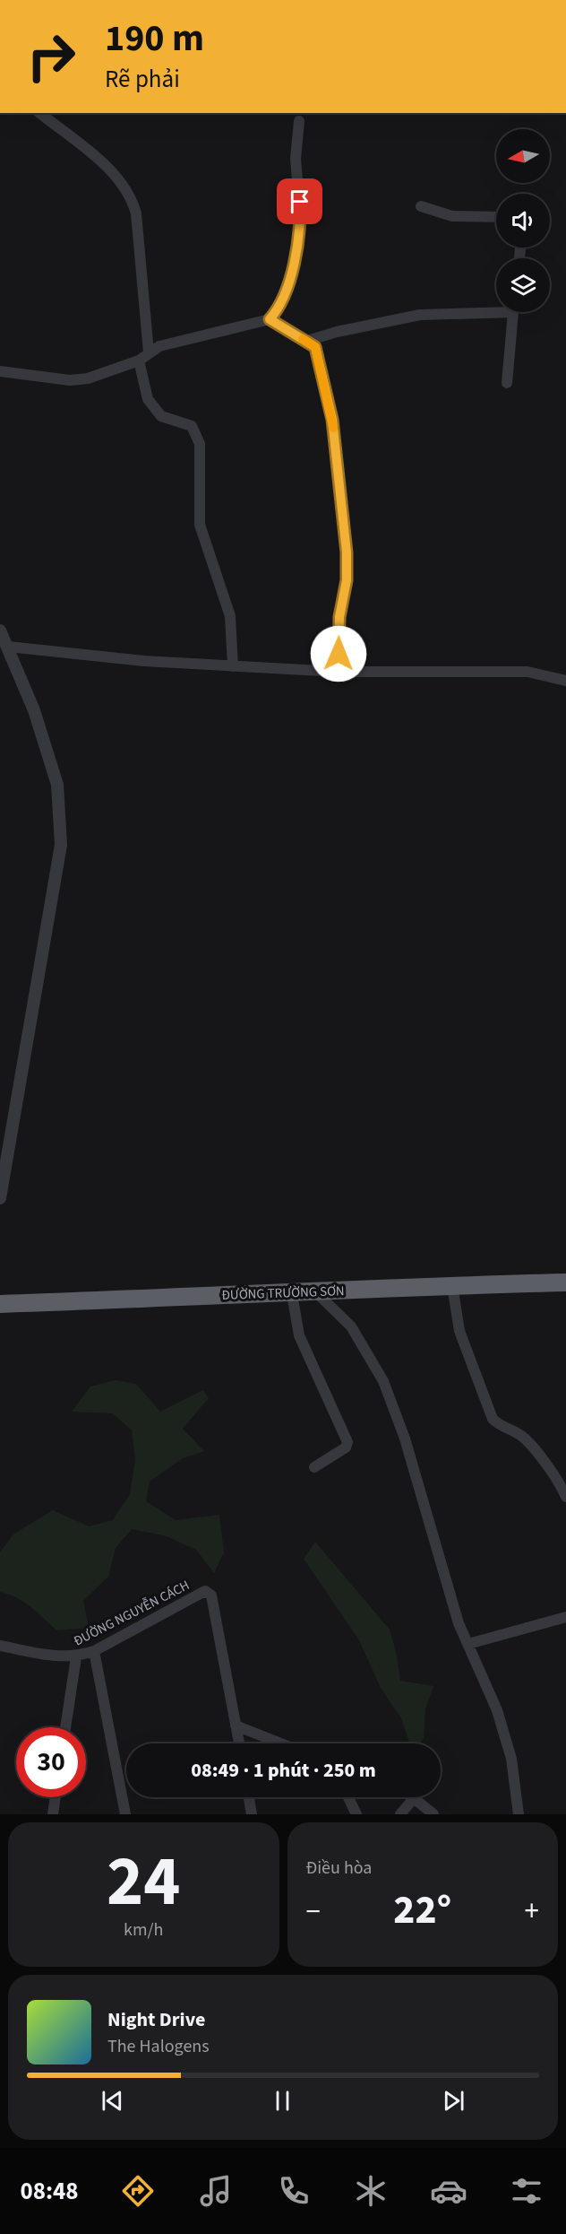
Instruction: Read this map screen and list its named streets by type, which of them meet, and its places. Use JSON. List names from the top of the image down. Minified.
{"streets":{"highway":["ĐƯỜNG TRƯỜNG SƠN"],"street":["ĐƯỜNG NGUYỄN CÁCH"]},"north":"left","page":{"turn":["190 m","Rẽ phải"],"limit":"30","trip":"08:49 · 1 phút · 250 m","tile":[["24","km/h"],"Điều hòa"],"heat":["−","22°","+"],"song":["Night Drive","The Halogens"],"tabs":"08:48"}}
